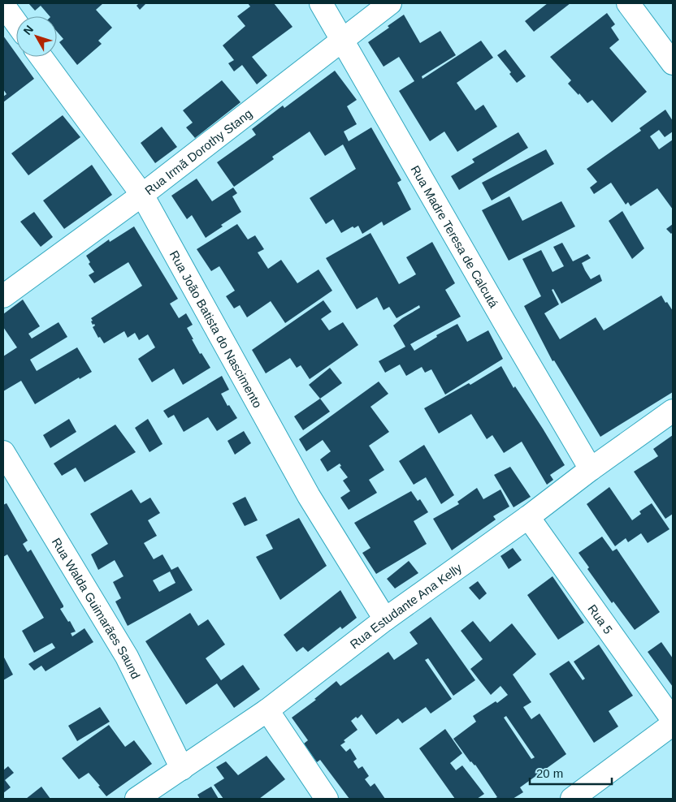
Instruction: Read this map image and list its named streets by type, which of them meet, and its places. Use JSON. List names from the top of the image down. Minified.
{"streets":{"street":["Rua Irmã Dorothy Stang","Rua Madre Teresa de Calcutá","Rua João Batista do Nascimento","Rua Estudante Ana Kelly","Rua Walda Guimarães Saund","Rua 5"]},"crossings":[["Rua Irmã Dorothy Stang","Rua Madre Teresa de Calcutá"],["Rua Irmã Dorothy Stang","Rua João Batista do Nascimento"],["Rua Madre Teresa de Calcutá","Rua Estudante Ana Kelly"],["Rua João Batista do Nascimento","Rua Estudante Ana Kelly"],["Rua Estudante Ana Kelly","Rua Walda Guimarães Saund"],["Rua Estudante Ana Kelly","Rua 5"]],"scale_bar":"20 m","north":"top left"}
